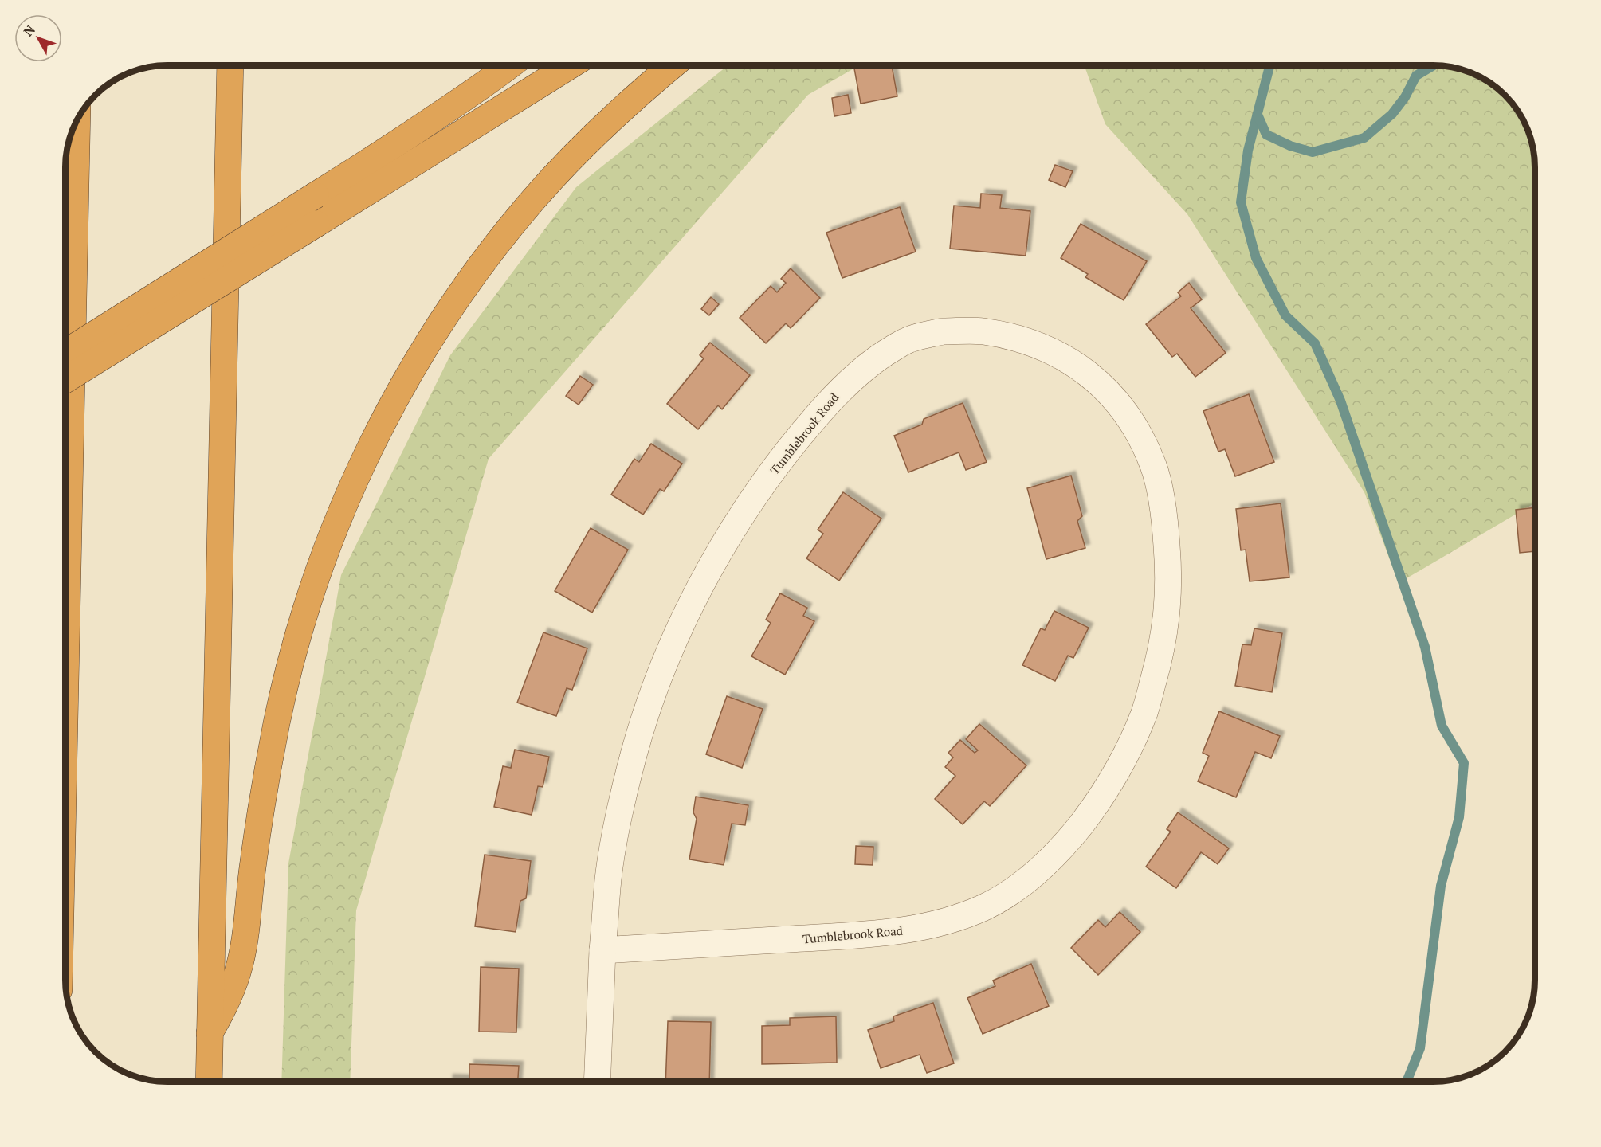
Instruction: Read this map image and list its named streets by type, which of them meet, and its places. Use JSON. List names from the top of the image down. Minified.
{"streets":{"street":["Tumblebrook Road"]},"north":"top left"}
